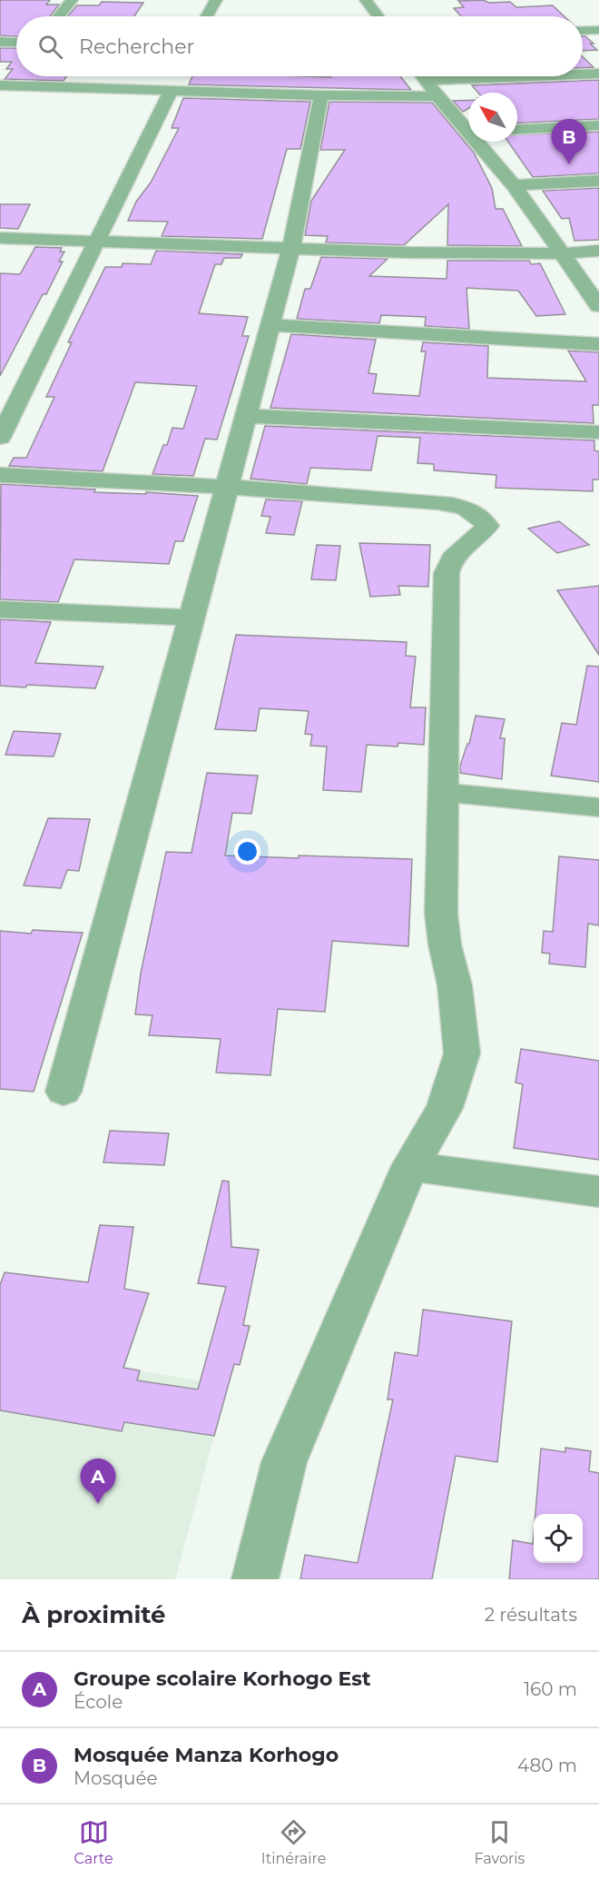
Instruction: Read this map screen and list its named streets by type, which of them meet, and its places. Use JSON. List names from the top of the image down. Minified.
{"north":"top left","page":{"search":"Rechercher","pins":["B","A"],"heading":["À proximité","2 résultats"],"list":[{"mark":"A","name":"Groupe scolaire Korhogo Est","note":"École","value":"160 m"},{"mark":"B","name":"Mosquée Manza Korhogo","note":"Mosquée","value":"480 m"}],"nav":["Carte","Itinéraire","Favoris"]}}
